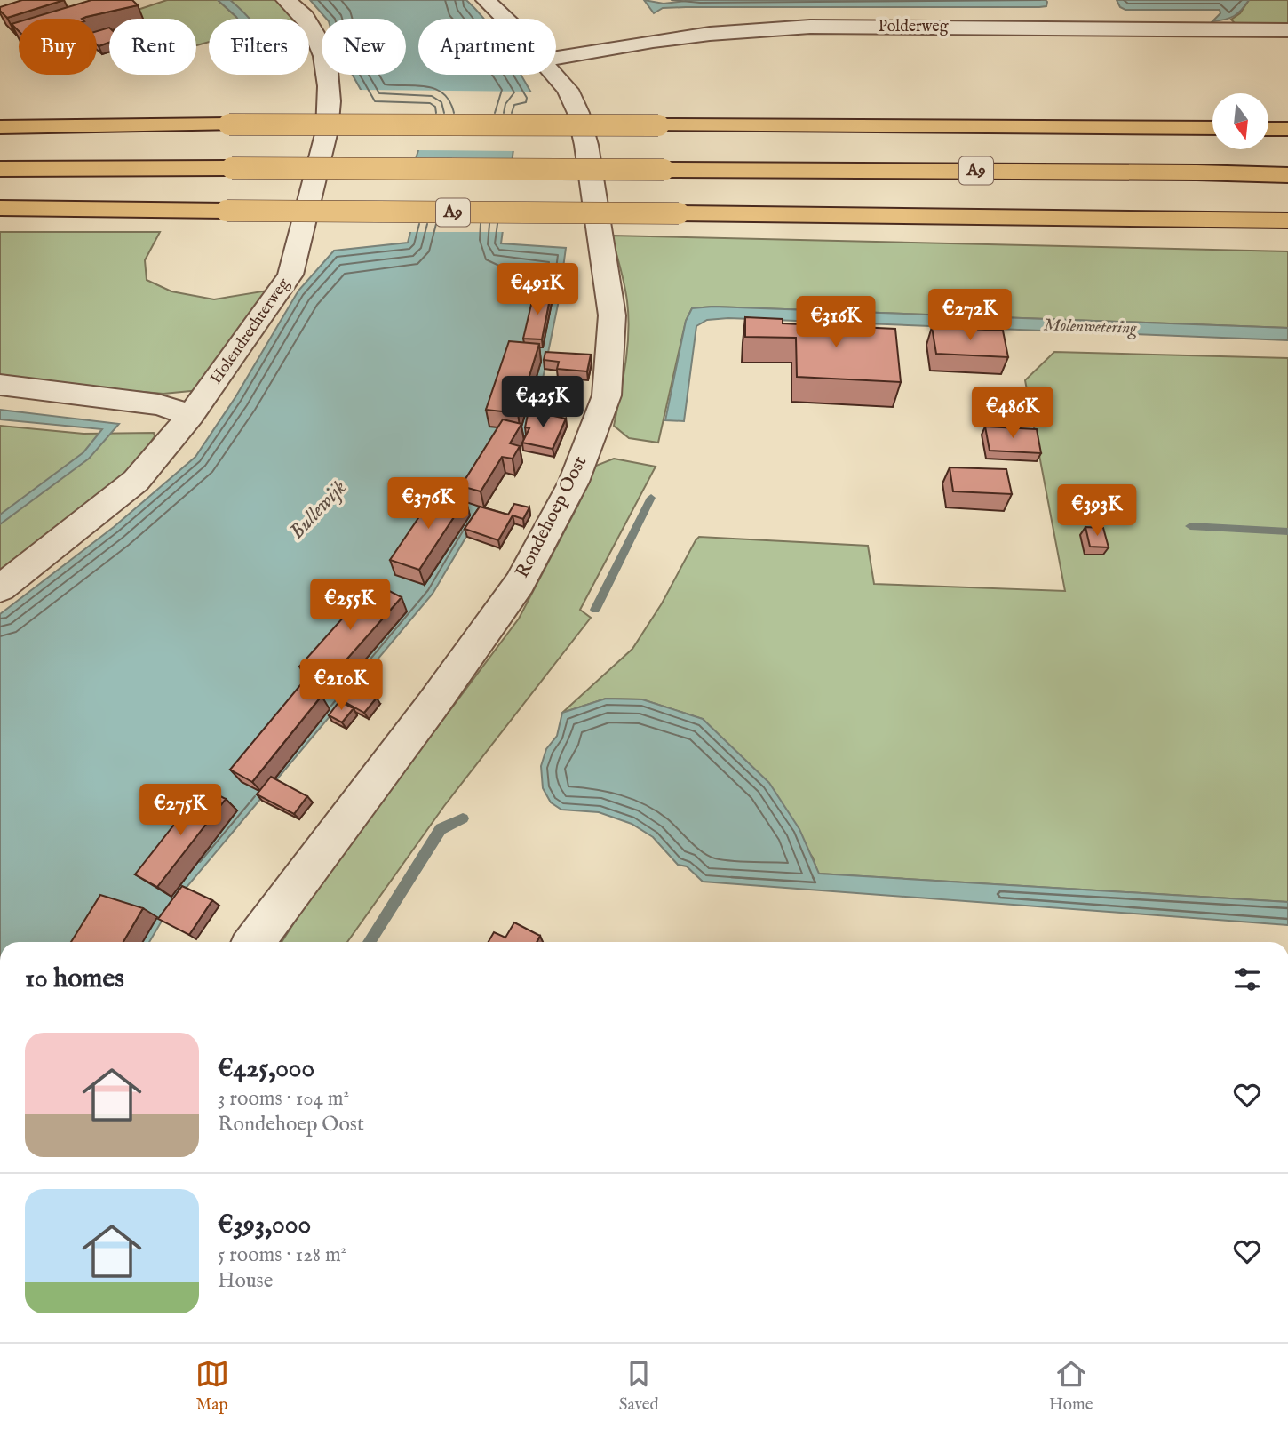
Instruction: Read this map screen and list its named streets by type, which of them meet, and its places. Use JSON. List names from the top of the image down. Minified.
{"streets":{"highway":["A9"],"street":["Polderweg","Holendrechterweg","Rondehoep Oost"]},"water":["Molenwetering","Bullewijk"],"north":"bottom","page":{"chip":["Buy","Rent","Filters","New","Apartment"],"price":["€491K","€272K","€316K","€425K","€486K","€376K","€393K","€255K","€210K","€275K"],"heading":"10 homes","list":[{"name":"€425,000","note":"3 rooms · 104 m² · Rondehoep Oost"},{"name":"€393,000","note":"5 rooms · 128 m² · House"}],"tabs":["Map","Saved","Home"]}}
